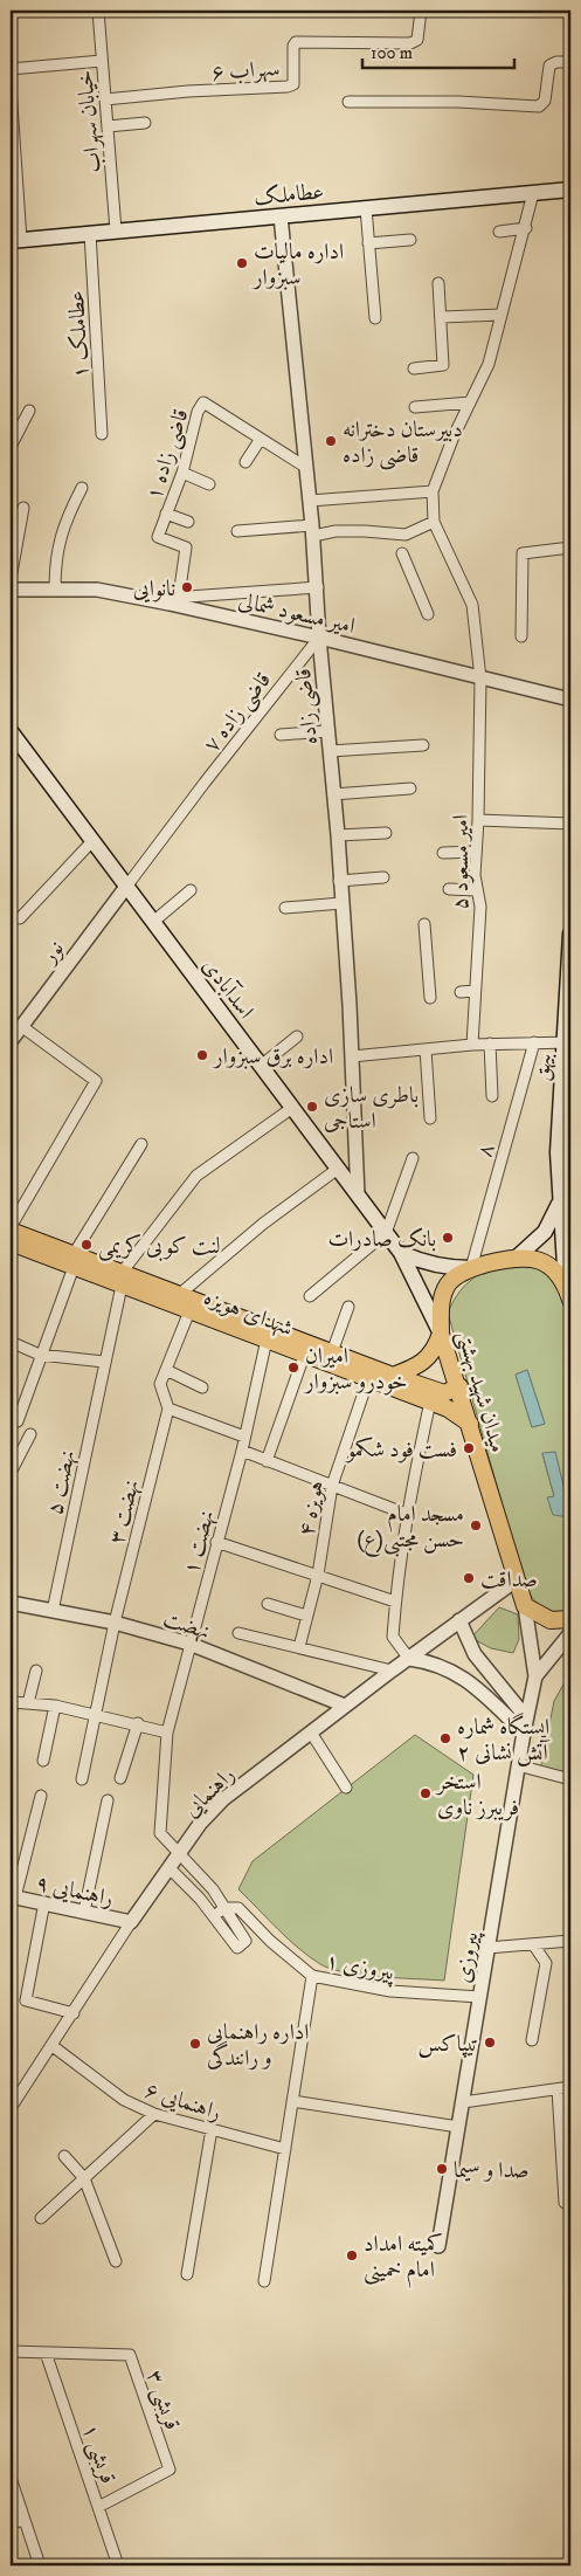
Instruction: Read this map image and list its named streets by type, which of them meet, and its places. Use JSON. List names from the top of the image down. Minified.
{"streets":{"main road":["عطاملک","اسدآبادی","بیهق","شهدای هویزه","میدان شهید بهشتی"],"street":["سهراب ۶","خیابان سهراب","عطاملک ۱","قاضی زاده ۱","امیر مسعود شمالی","قاضی زاده","قاضی زاده ۷","امیر مسعود ۵","نور","۸","نهضت ۵","هویزه ۴","نهضت ۳","نهضت ۱","نهضت","راهنمایی","راهنمایی ۹","پیروزی","پیروزی ۱","راهنمایی ۶","قریشی ۳","قریشی ۱"]},"crossings":[["سهراب ۶","خیابان سهراب"],["خیابان سهراب","عطاملک"],["عطاملک","عطاملک ۱"],["عطاملک","قاضی زاده"],["قاضی زاده ۱","قاضی زاده"],["امیر مسعود شمالی","قاضی زاده"],["امیر مسعود شمالی","قاضی زاده ۷"],["امیر مسعود شمالی","امیر مسعود ۵"],["قاضی زاده","قاضی زاده ۷"],["قاضی زاده","اسدآبادی"],["قاضی زاده ۷","نور"],["قاضی زاده ۷","اسدآبادی"],["نور","اسدآبادی"],["اسدآبادی","میدان شهید بهشتی"],["۸","میدان شهید بهشتی"],["شهدای هویزه","میدان شهید بهشتی"],["شهدای هویزه","نهضت ۵"],["شهدای هویزه","هویزه ۴"],["شهدای هویزه","نهضت ۱"],["میدان شهید بهشتی","راهنمایی"],["نهضت ۵","نهضت"],["نهضت ۳","نهضت"],["نهضت ۱","نهضت"],["نهضت ۱","راهنمایی"],["نهضت","راهنمایی"],["راهنمایی","راهنمایی ۹"],["راهنمایی","راهنمایی ۶"],["پیروزی","پیروزی ۱"],["قریشی ۳","قریشی ۱"]],"places":["اداره مالیات سبزوار","دبیرستان دخترانه قاضی زاده","نانوایی","اداره برق سبزوار","باطری سازی استاجی","بانک صادرات","لنت کوبی کریمی","امیران خودرو سبزوار","فست فود شکمو","مسجد امام حسن مجتبی(ع)","صداقت","ایستگاه شماره ۲ آتش نشانی","استخر فریبرز ناوی","تیپاکس","اداره راهنمایی و رانندگی","صدا و سیما","کمیته امداد امام خمینی"],"scale_bar":"100 m"}
